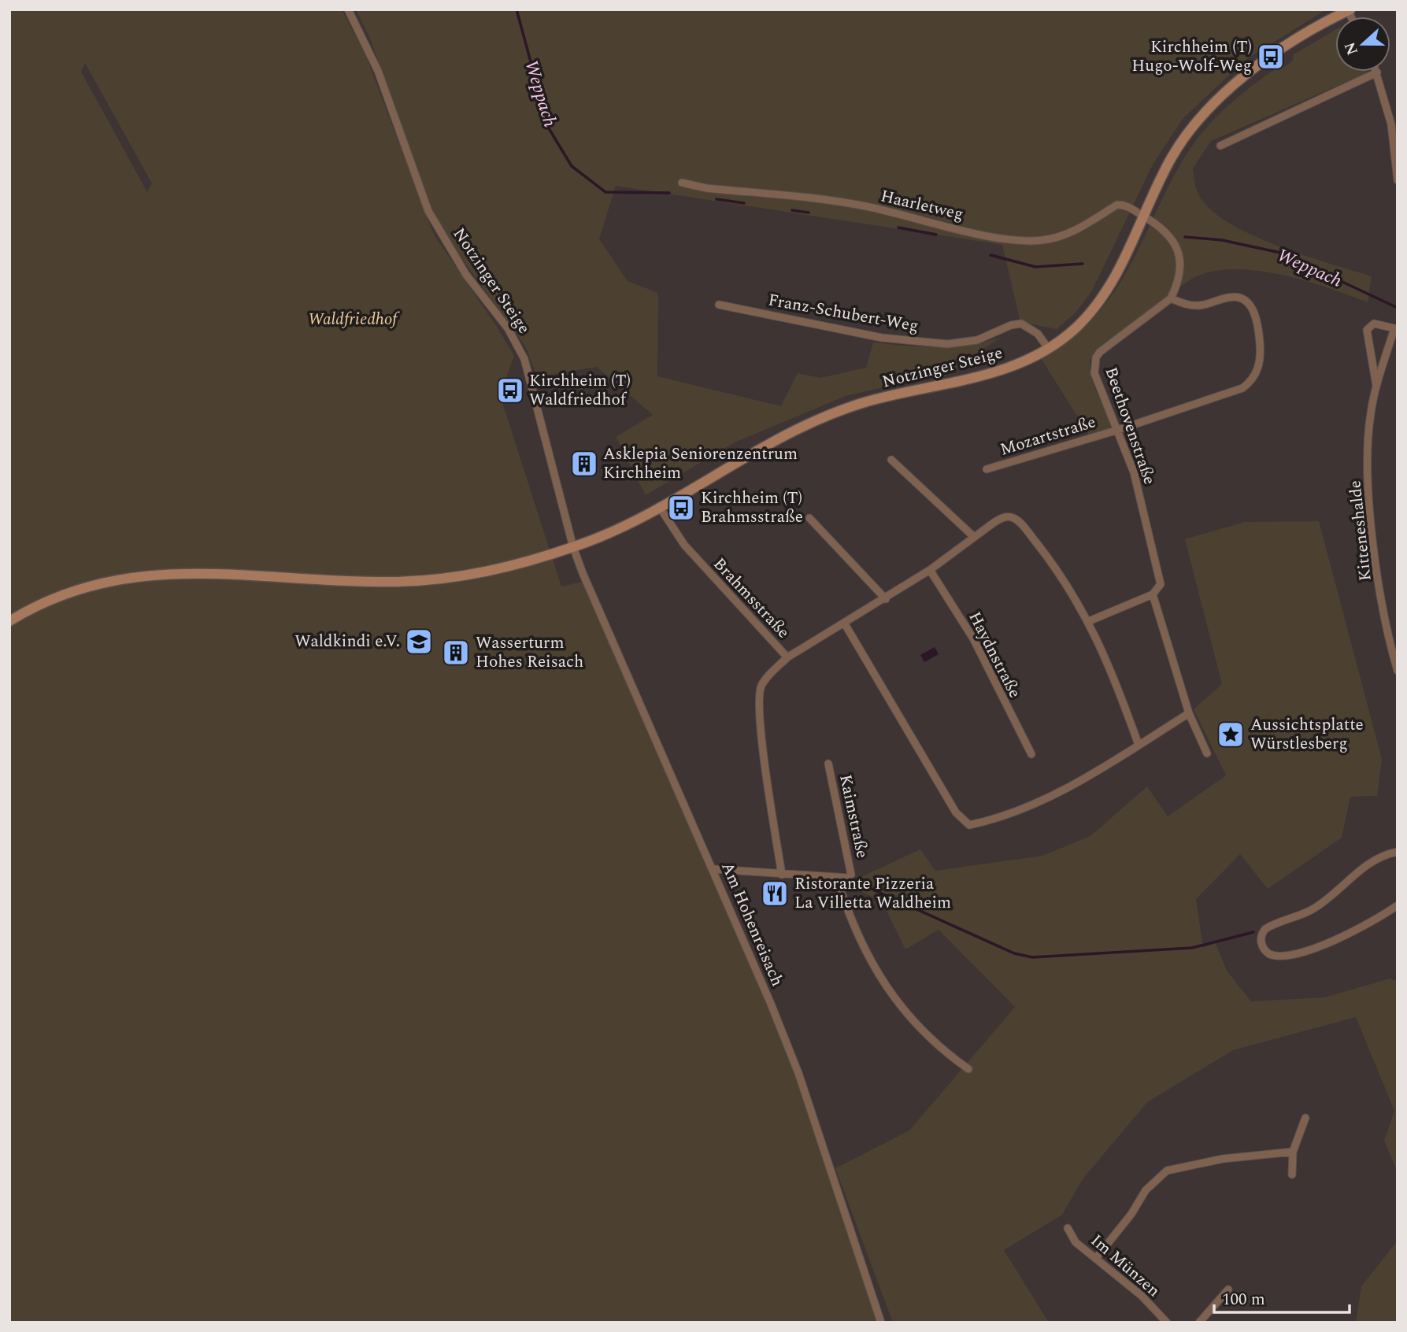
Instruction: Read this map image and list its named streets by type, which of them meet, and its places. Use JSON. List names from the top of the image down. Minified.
{"streets":{"main road":["Notzinger Steige"],"street":["Haarletweg","Franz-Schubert-Weg","Beethovenstraße","Mozartstraße","Kitteneshalde","Brahmsstraße","Haydnstraße","Kaimstraße","Am Hohenreisach","Im Münzen"]},"crossings":[["Haarletweg","Notzinger Steige"],["Notzinger Steige","Franz-Schubert-Weg"],["Notzinger Steige","Brahmsstraße"],["Notzinger Steige","Am Hohenreisach"],["Beethovenstraße","Mozartstraße"]],"water":["Weppach"],"parks":["Waldfriedhof"],"places":{"bus stop":["Kirchheim (T) Hugo-Wolf-Weg","Kirchheim (T) Waldfriedhof","Kirchheim (T) Brahmsstraße"],"building":["Asklepia Seniorenzentrum Kirchheim","Wasserturm Hohes Reisach"],"school or university":["Waldkindi e.V."],"place":["Aussichtsplatte Würstlesberg"],"restaurant":["Ristorante Pizzeria La Villetta Waldheim"]},"scale_bar":"100 m","north":"left"}
